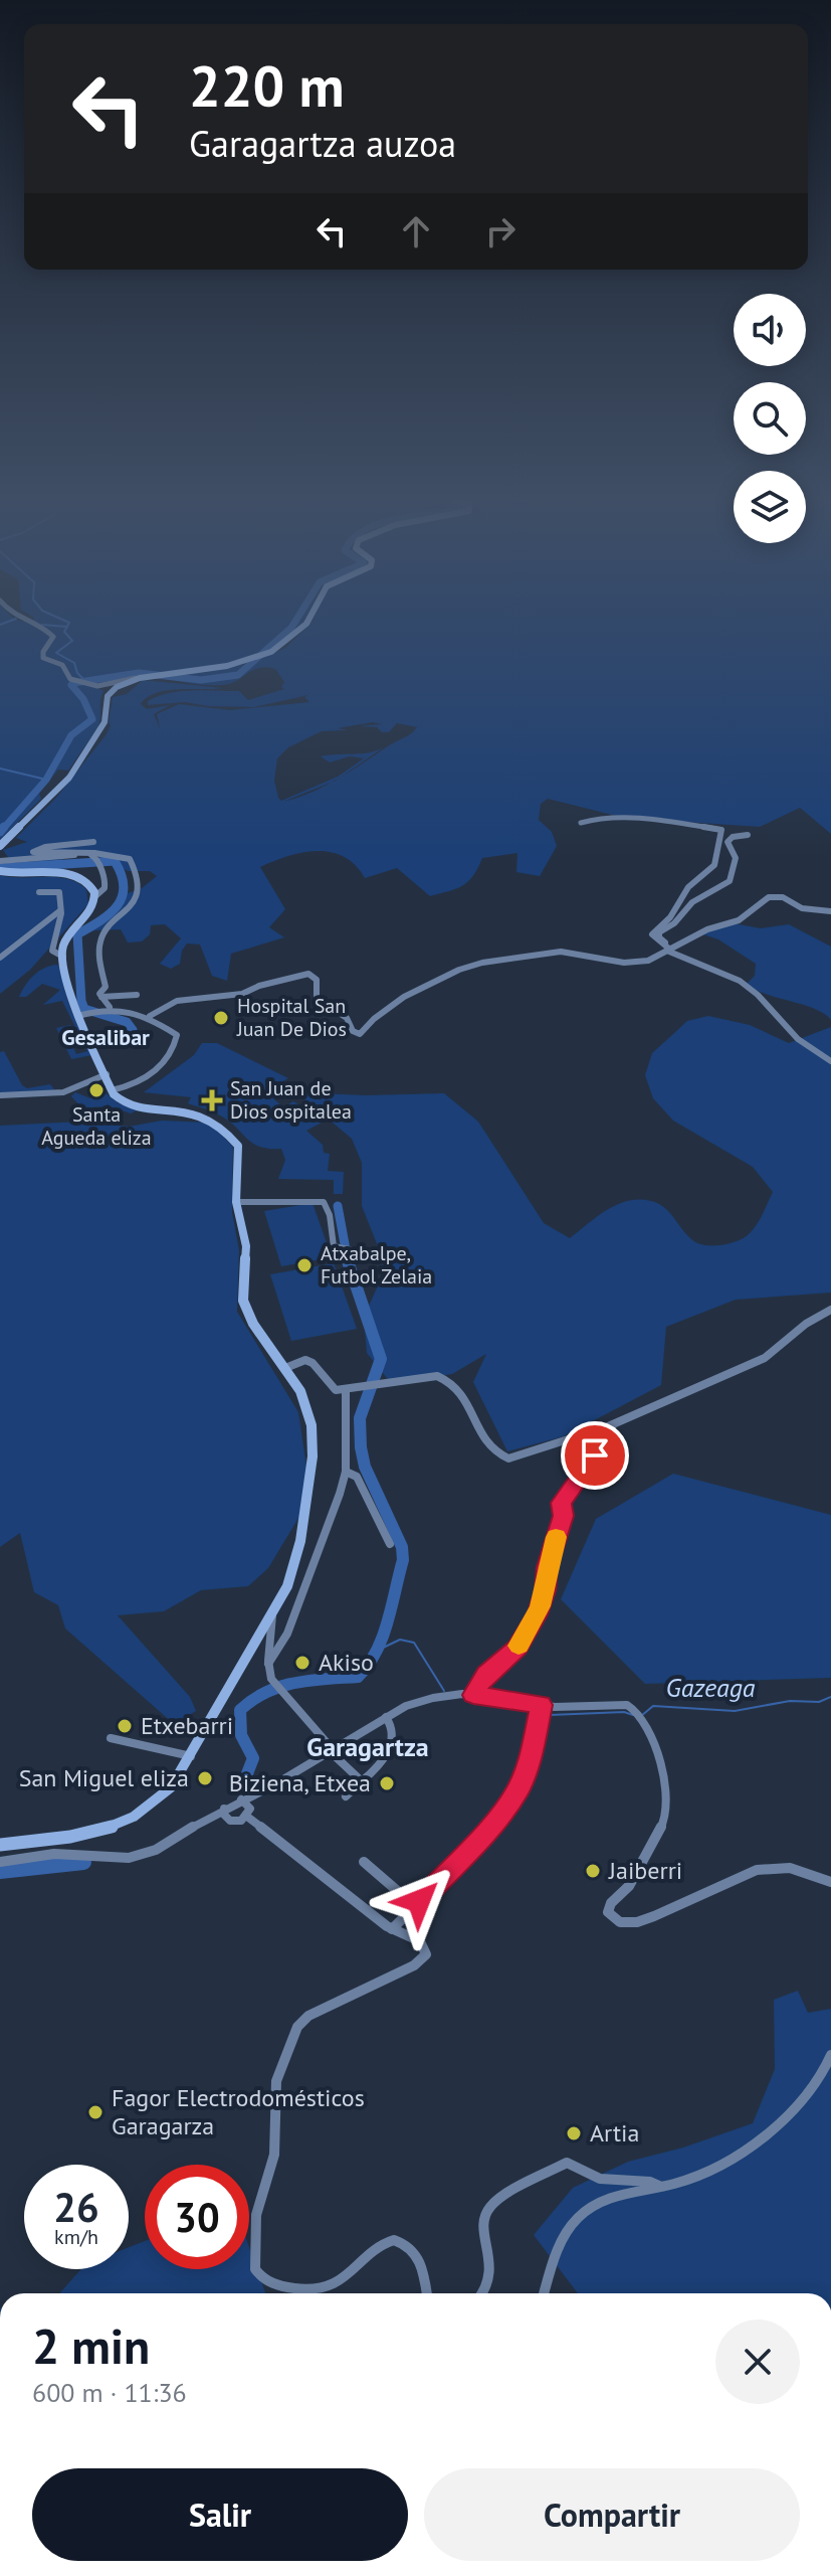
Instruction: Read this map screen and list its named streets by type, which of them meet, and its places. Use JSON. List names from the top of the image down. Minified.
{"districts":["Gesalibar","Garagartza"],"water":["Gazeaga"],"places":{"other":["Hospital San Juan De Dios","Santa Agueda eliza","Atxabalpe, Futbol Zelaia","Akiso","Etxebarri","San Miguel eliza","Biziena, Etxea","Jaiberri","Fagor Electrodomésticos Garagarza","Artia"],"health":["San Juan de Dios ospitalea"]},"page":{"turn":["220 m","Garagartza auzoa"],"speed":"26 km/h","limit":"30","heading":["2 min","600 m · 11:36"],"buttons":["Salir","Compartir"]}}
